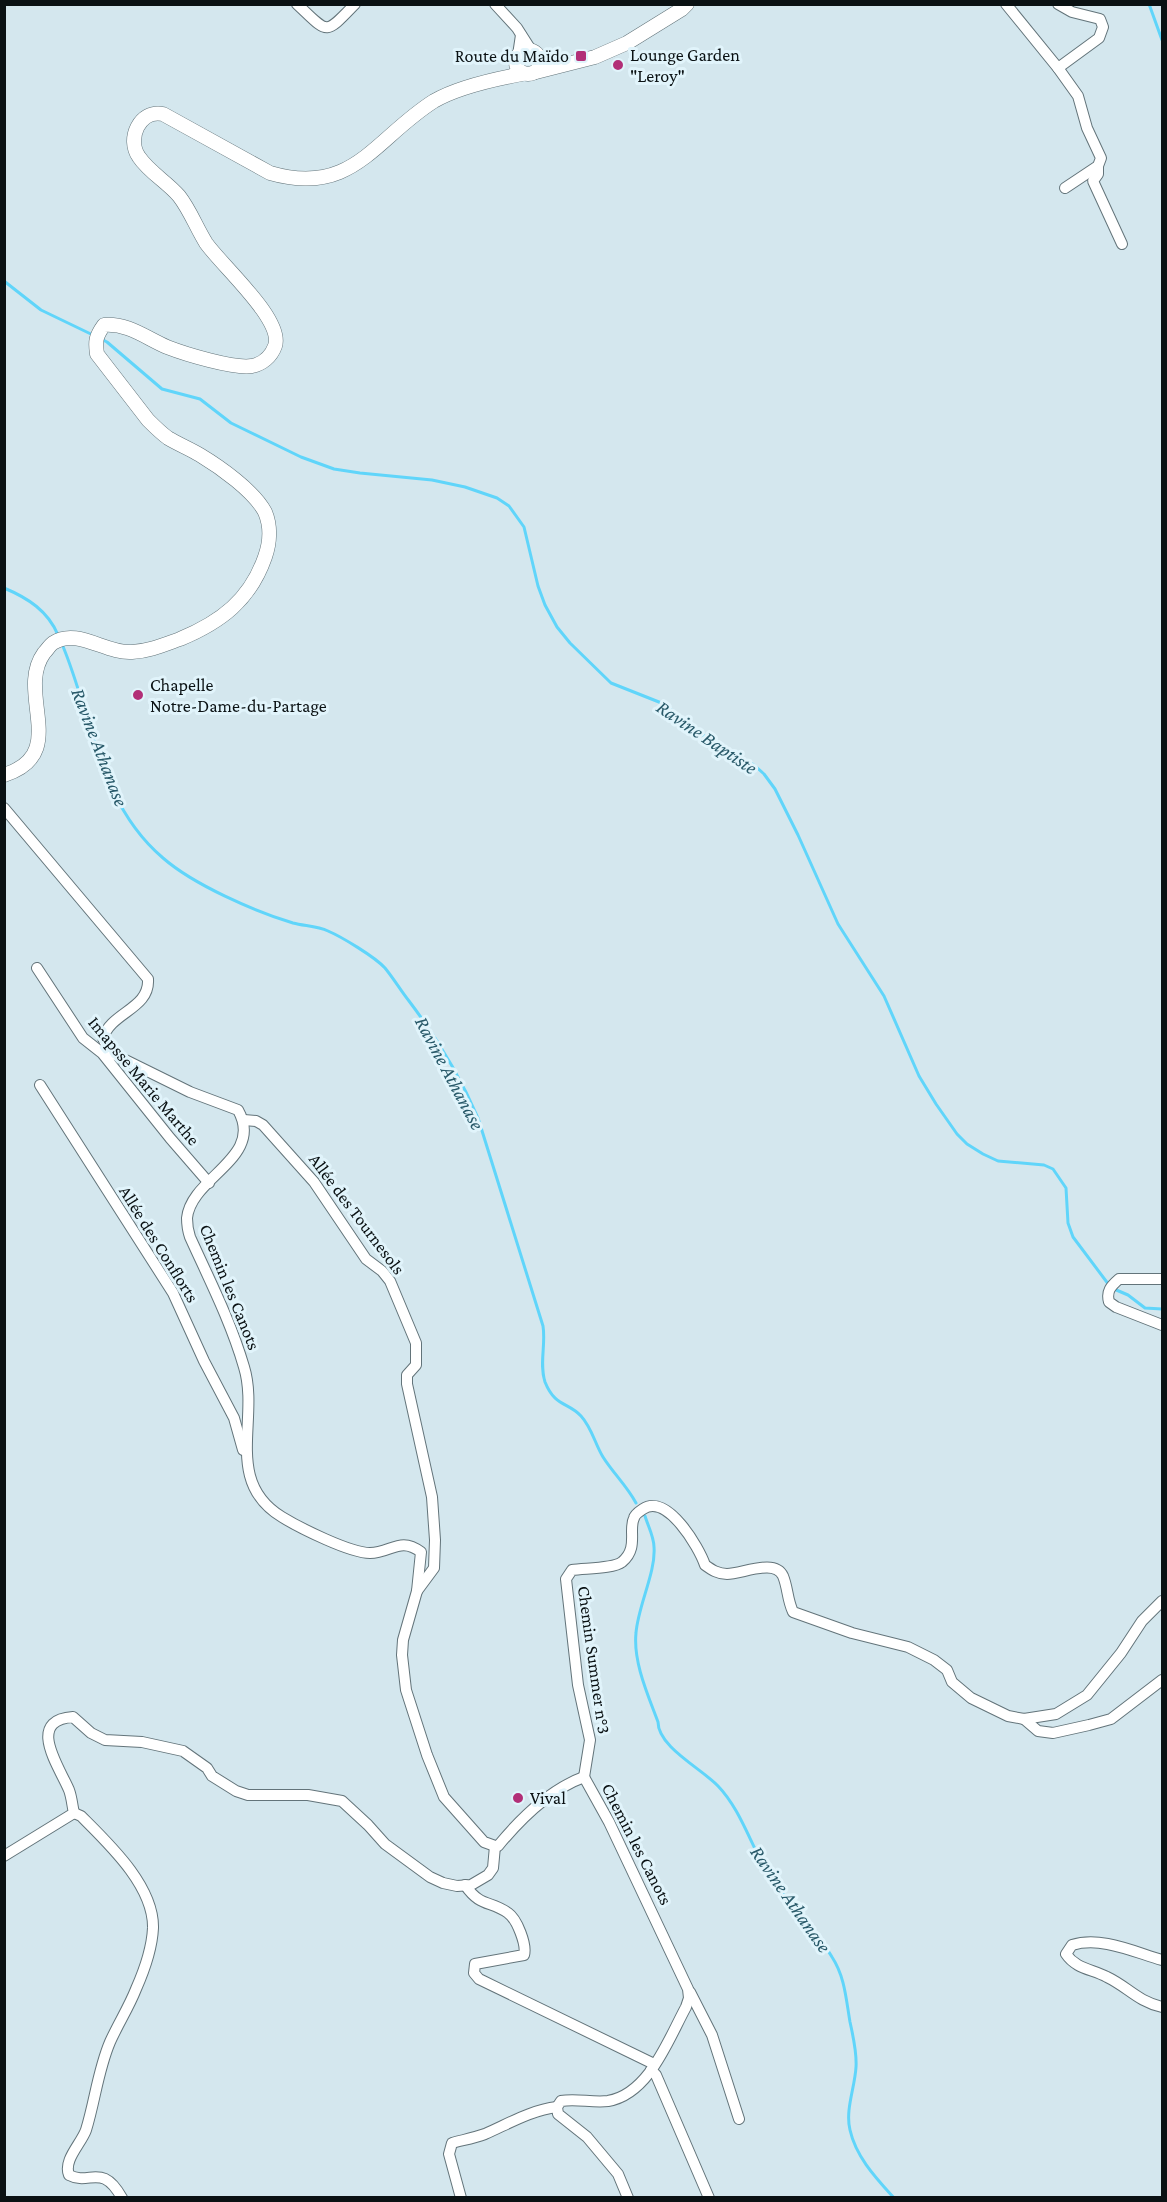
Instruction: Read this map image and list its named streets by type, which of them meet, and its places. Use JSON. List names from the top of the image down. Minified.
{"streets":{"street":["Imapsse Marie Marthe","Allée des Tournesols","Allée des Conflorts","Chemin les Canots","Chemin Summer n°3"]},"crossings":[["Imapsse Marie Marthe","Chemin les Canots"],["Allée des Tournesols","Chemin les Canots"],["Allée des Conflorts","Chemin les Canots"],["Chemin les Canots","Chemin Summer n°3"]],"water":["Ravine Baptiste","Ravine Athanase"],"places":{"transit":["Route du Maïdo"],"other":["Lounge Garden \"Leroy\"","Chapelle Notre-Dame-du-Partage","Vival"]}}
